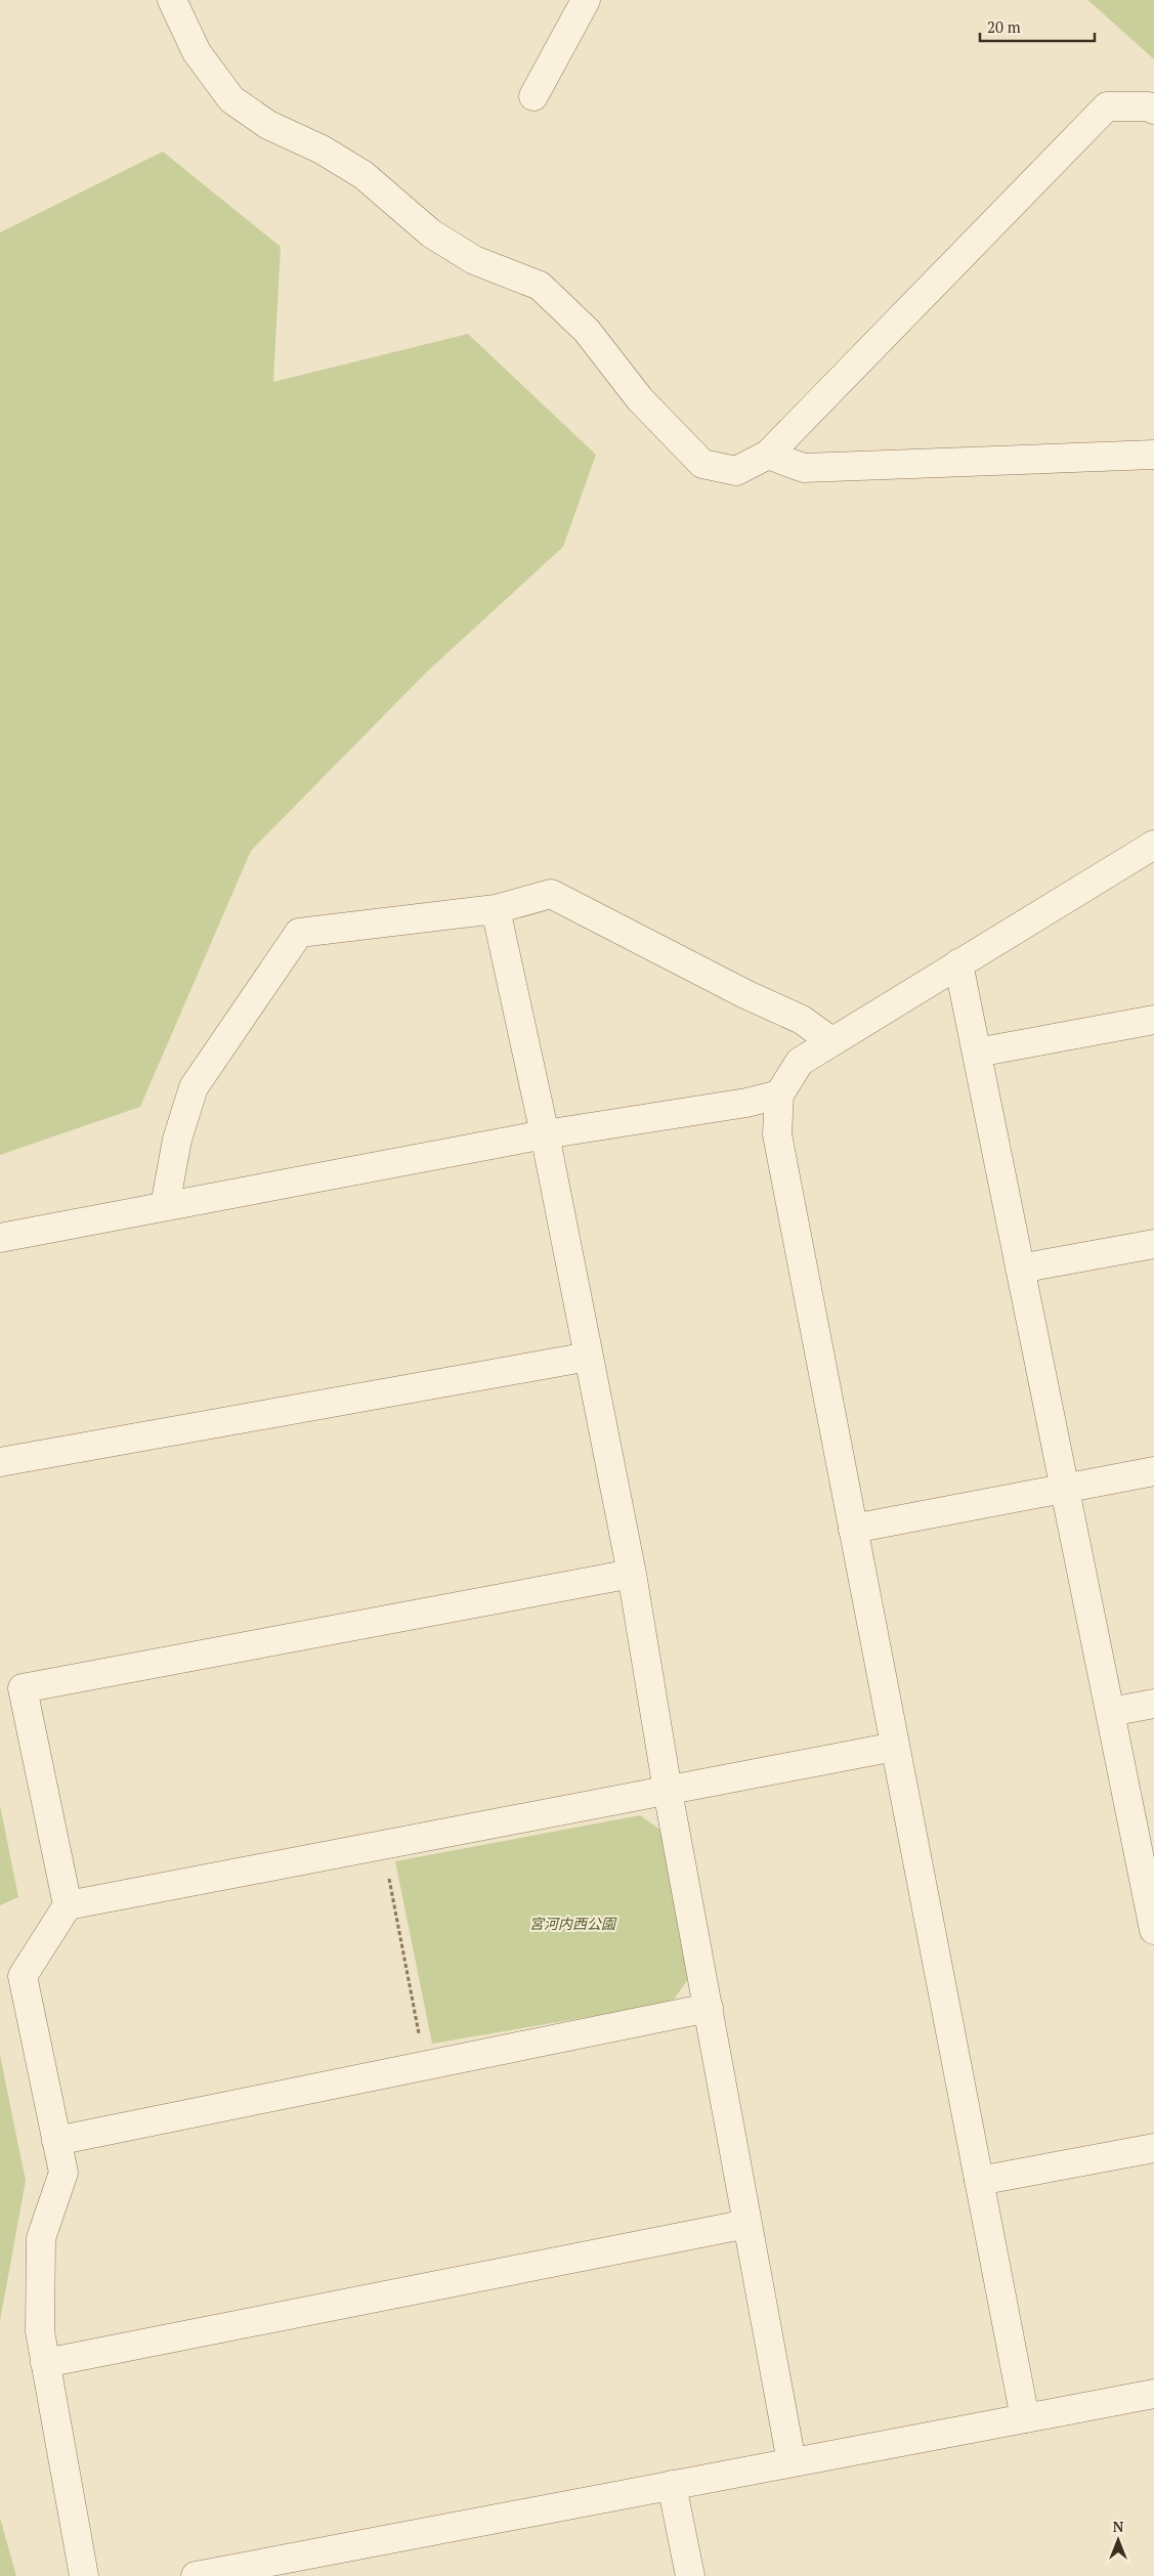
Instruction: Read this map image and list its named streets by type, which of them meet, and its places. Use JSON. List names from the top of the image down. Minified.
{"parks":["宮河内西公園"],"scale_bar":"20 m","north":"top"}
